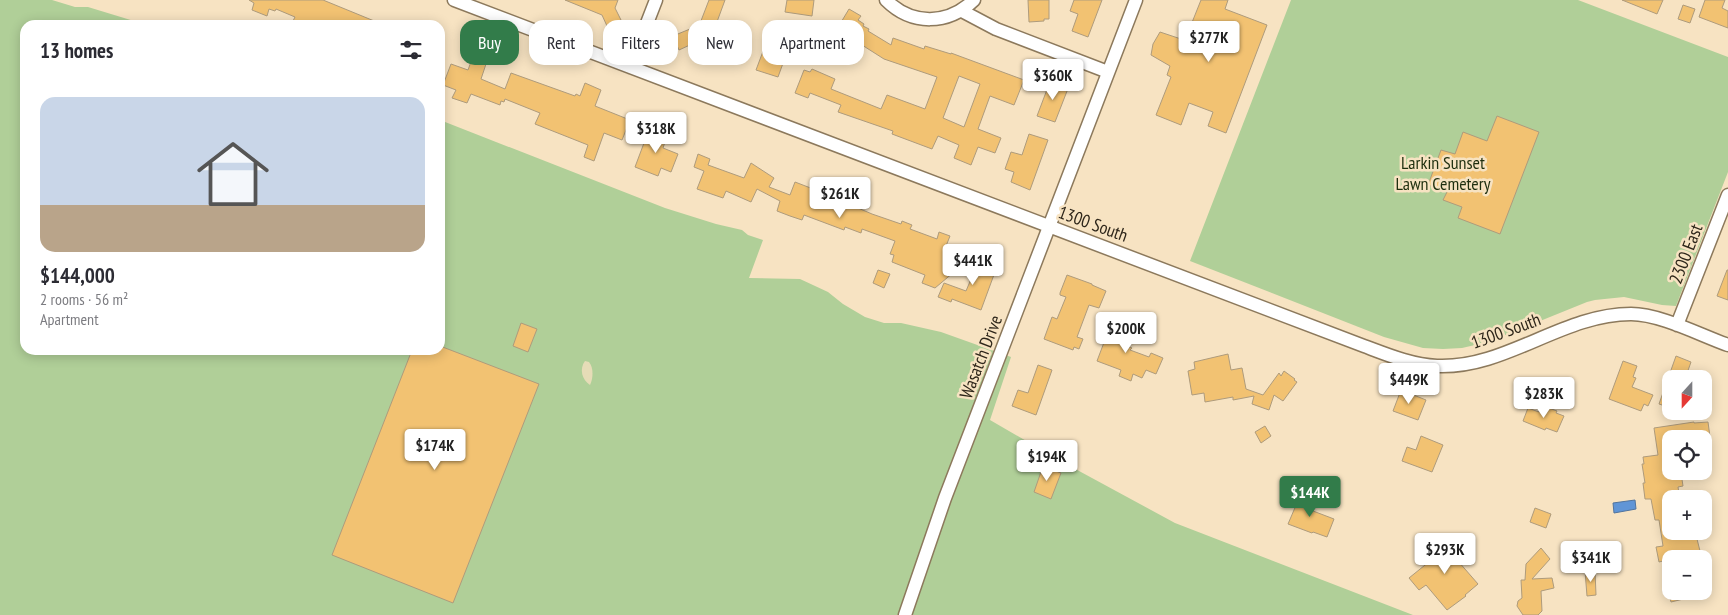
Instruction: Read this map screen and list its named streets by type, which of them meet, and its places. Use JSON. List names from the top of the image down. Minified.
{"streets":{"street":["1300 South","2300 East","Wasatch Drive"]},"crossings":[["1300 South","2300 East"],["1300 South","Wasatch Drive"]],"parks":["Larkin Sunset Lawn Cemetery"],"north":"bottom","page":{"chip":["Buy","Rent","Filters","New","Apartment"],"heading":"13 homes","price":["$277K","$360K","$318K","$261K","$441K","$200K","$449K","$283K","$174K","$194K","$144K","$293K","$341K"],"list":[{"name":"$144,000","note":"2 rooms · 56 m² · Apartment"}],"map_buttons":["+","−"]}}
